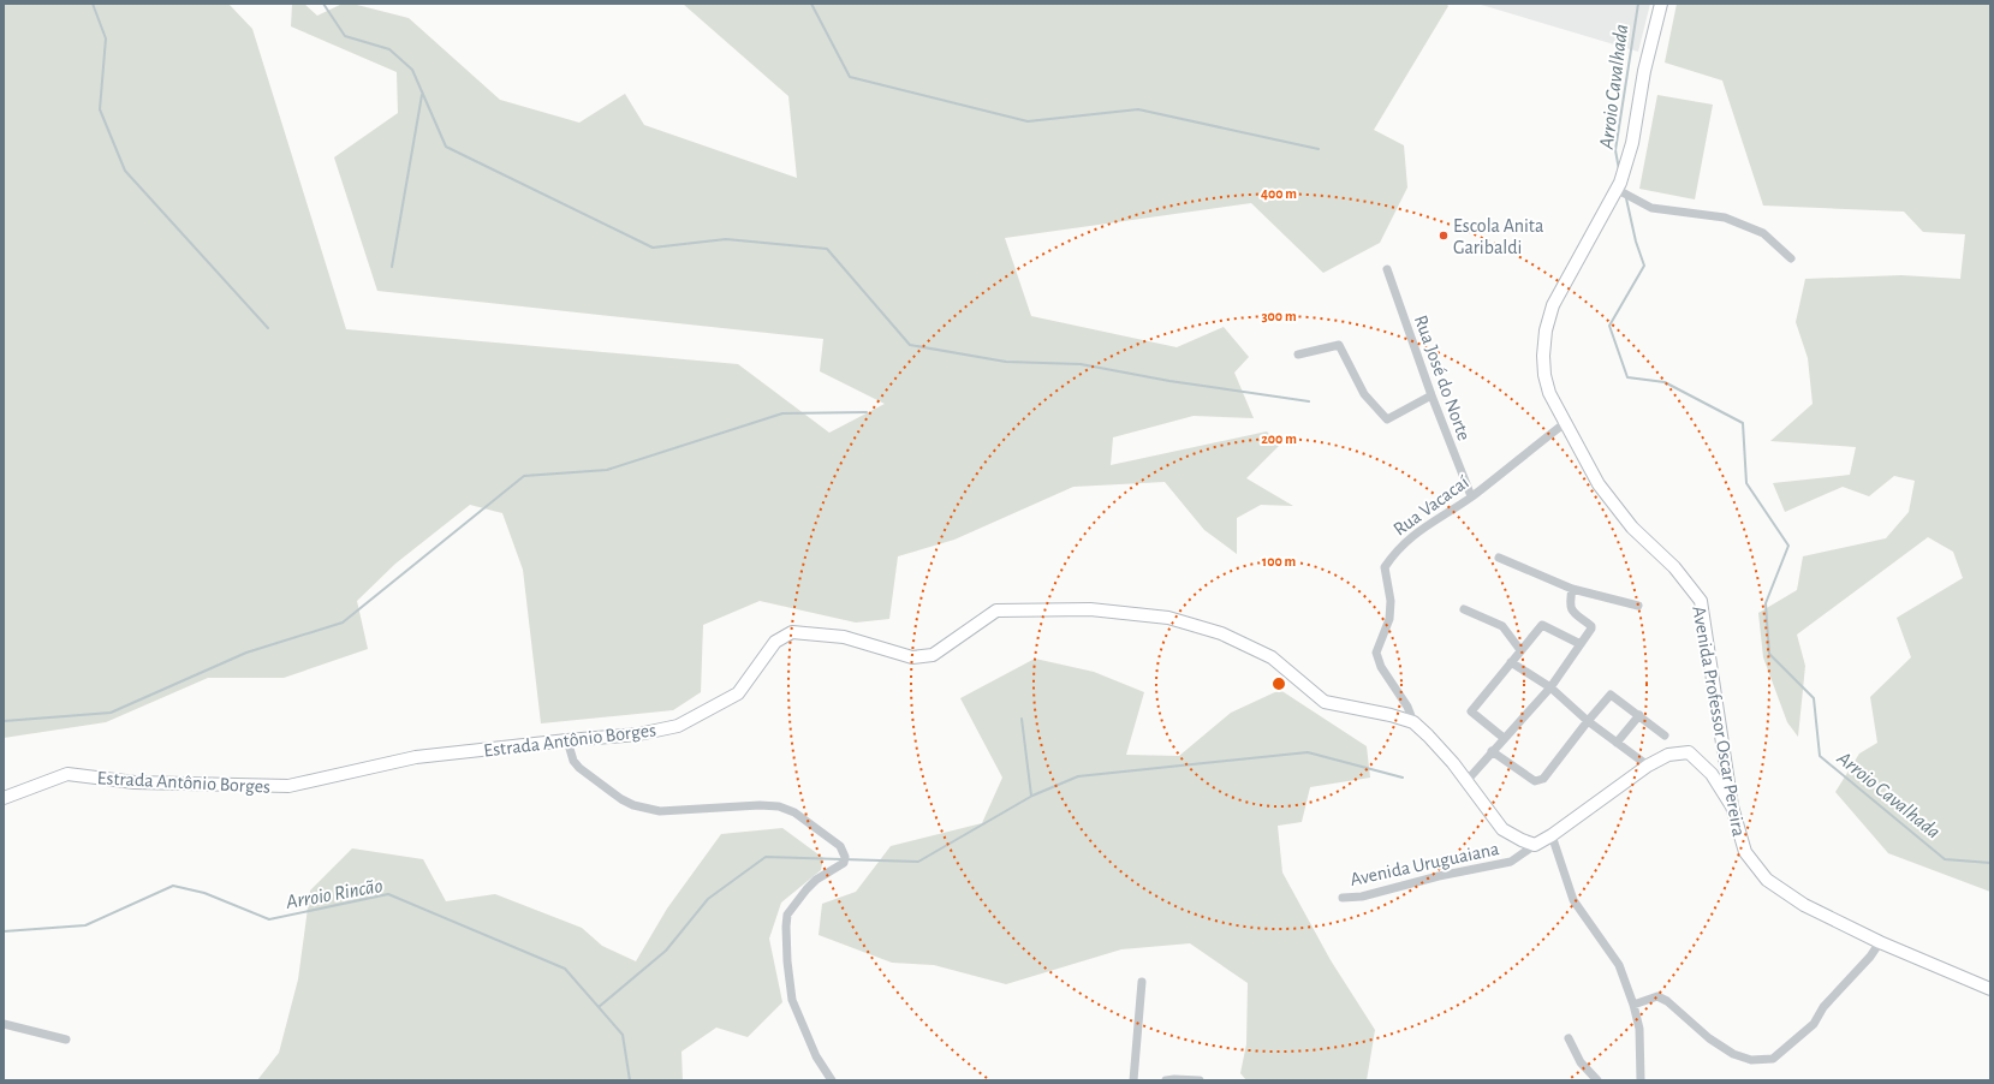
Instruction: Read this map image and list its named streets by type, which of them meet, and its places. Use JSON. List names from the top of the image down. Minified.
{"streets":{"street":["Rua José do Norte","Rua Vacacaí","Avenida Professor Oscar Pereira","Estrada Antônio Borges","Avenida Uruguaiana"]},"crossings":[["Rua José do Norte","Rua Vacacaí"],["Rua Vacacaí","Avenida Professor Oscar Pereira"],["Rua Vacacaí","Estrada Antônio Borges"],["Estrada Antônio Borges","Avenida Uruguaiana"]],"water":["Arroio Cavalhada","Arroio Rincão"],"places":["Escola Anita Garibaldi"],"rings":["400 m","300 m","200 m","100 m"]}
